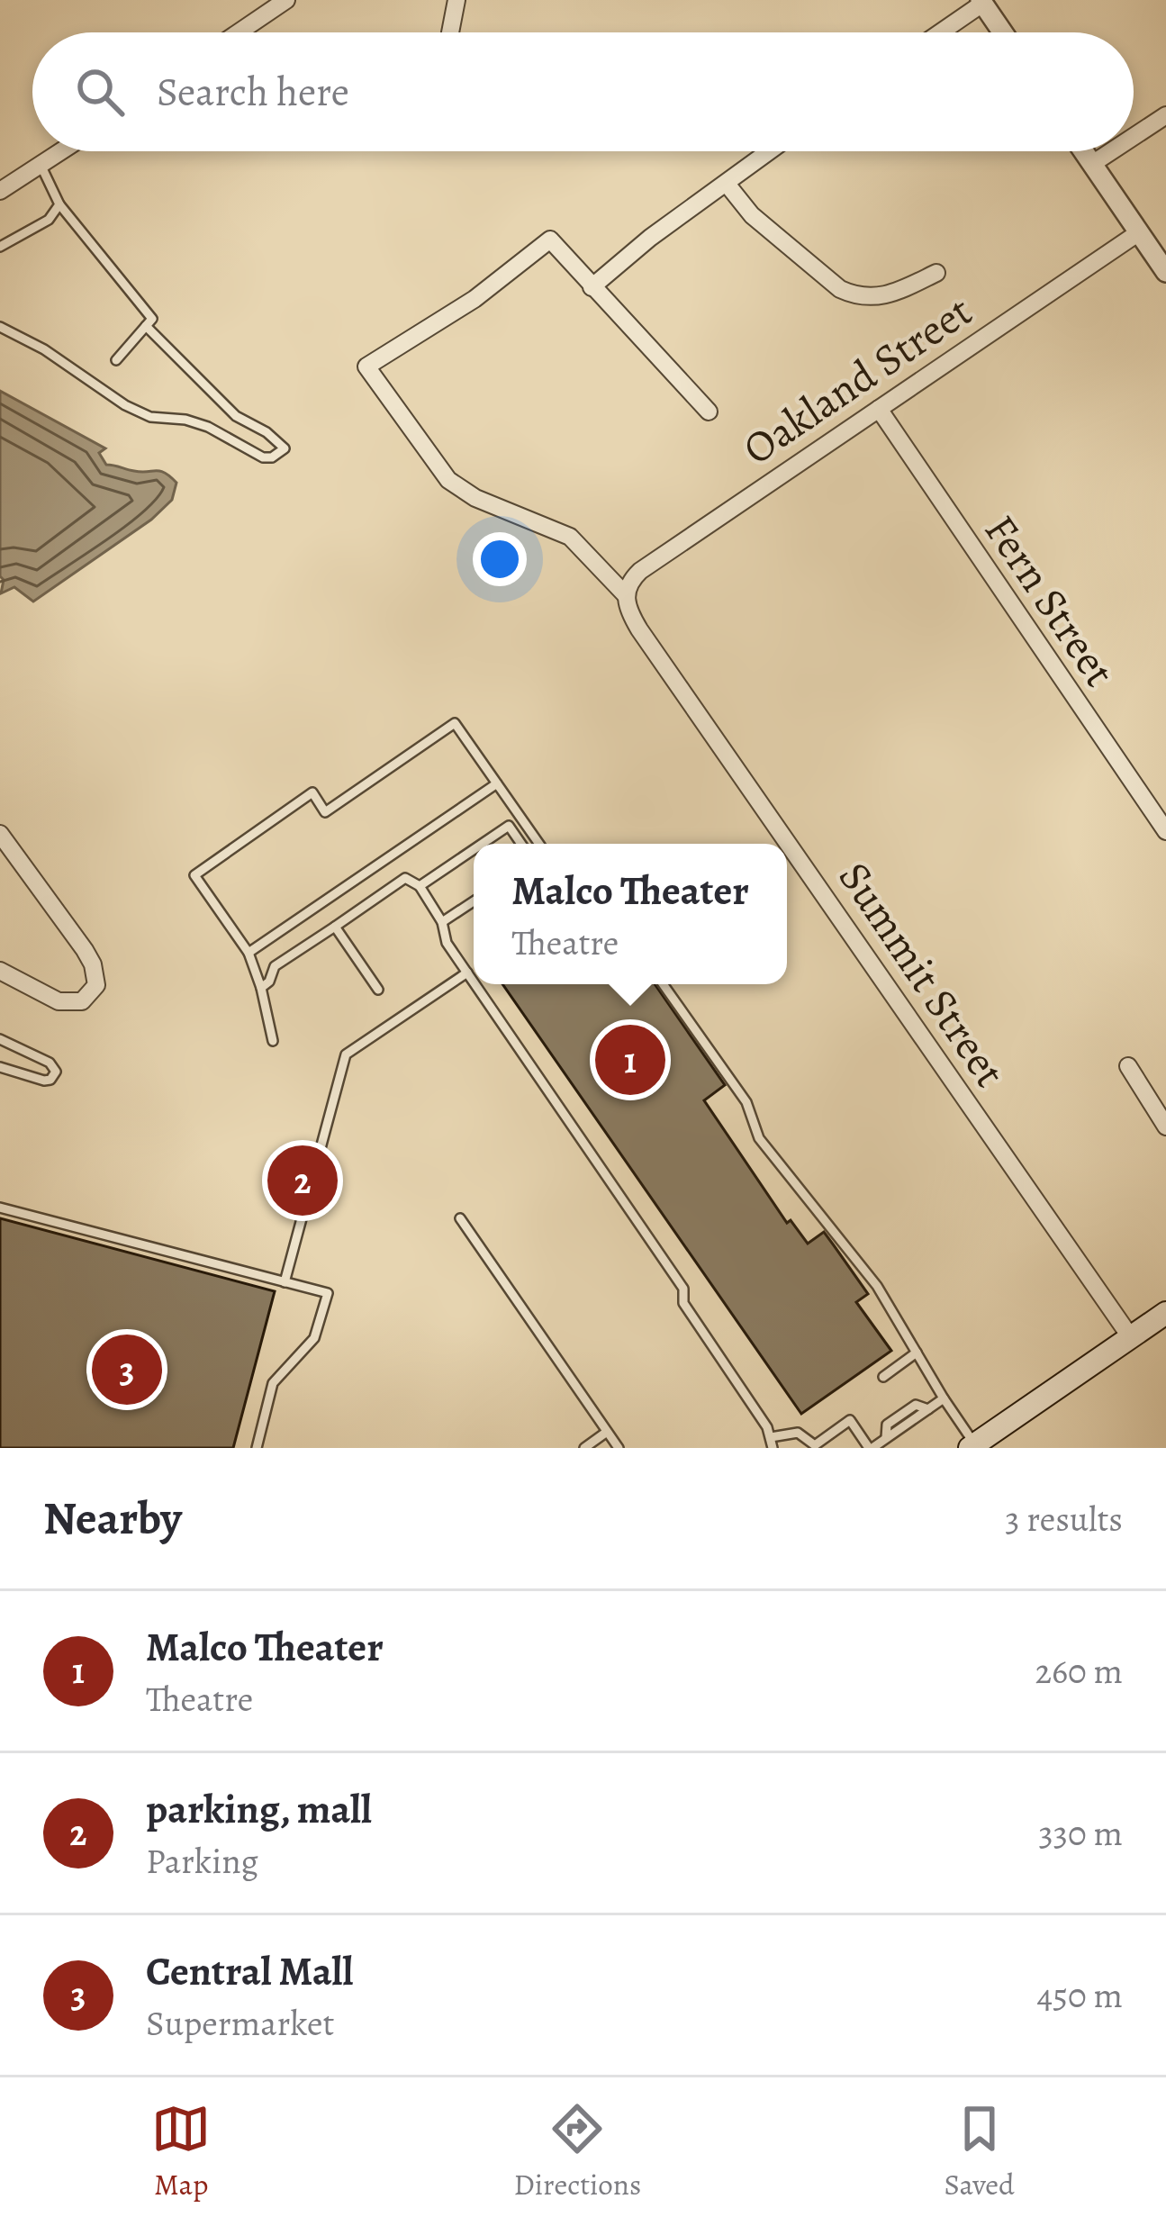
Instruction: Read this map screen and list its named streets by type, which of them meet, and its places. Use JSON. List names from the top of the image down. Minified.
{"streets":{"street":["Oakland Street","Fern Street","Summit Street"]},"crossings":[["Oakland Street","Fern Street"],["Oakland Street","Summit Street"]],"page":{"search":"Search here","popup":["Malco Theater","Theatre"],"pins":["1","2","3"],"heading":["Nearby","3 results"],"list":[{"mark":"1","name":"Malco Theater","note":"Theatre","value":"260 m"},{"mark":"2","name":"parking, mall","note":"Parking","value":"330 m"},{"mark":"3","name":"Central Mall","note":"Supermarket","value":"450 m"}],"nav":["Map","Directions","Saved"]}}
